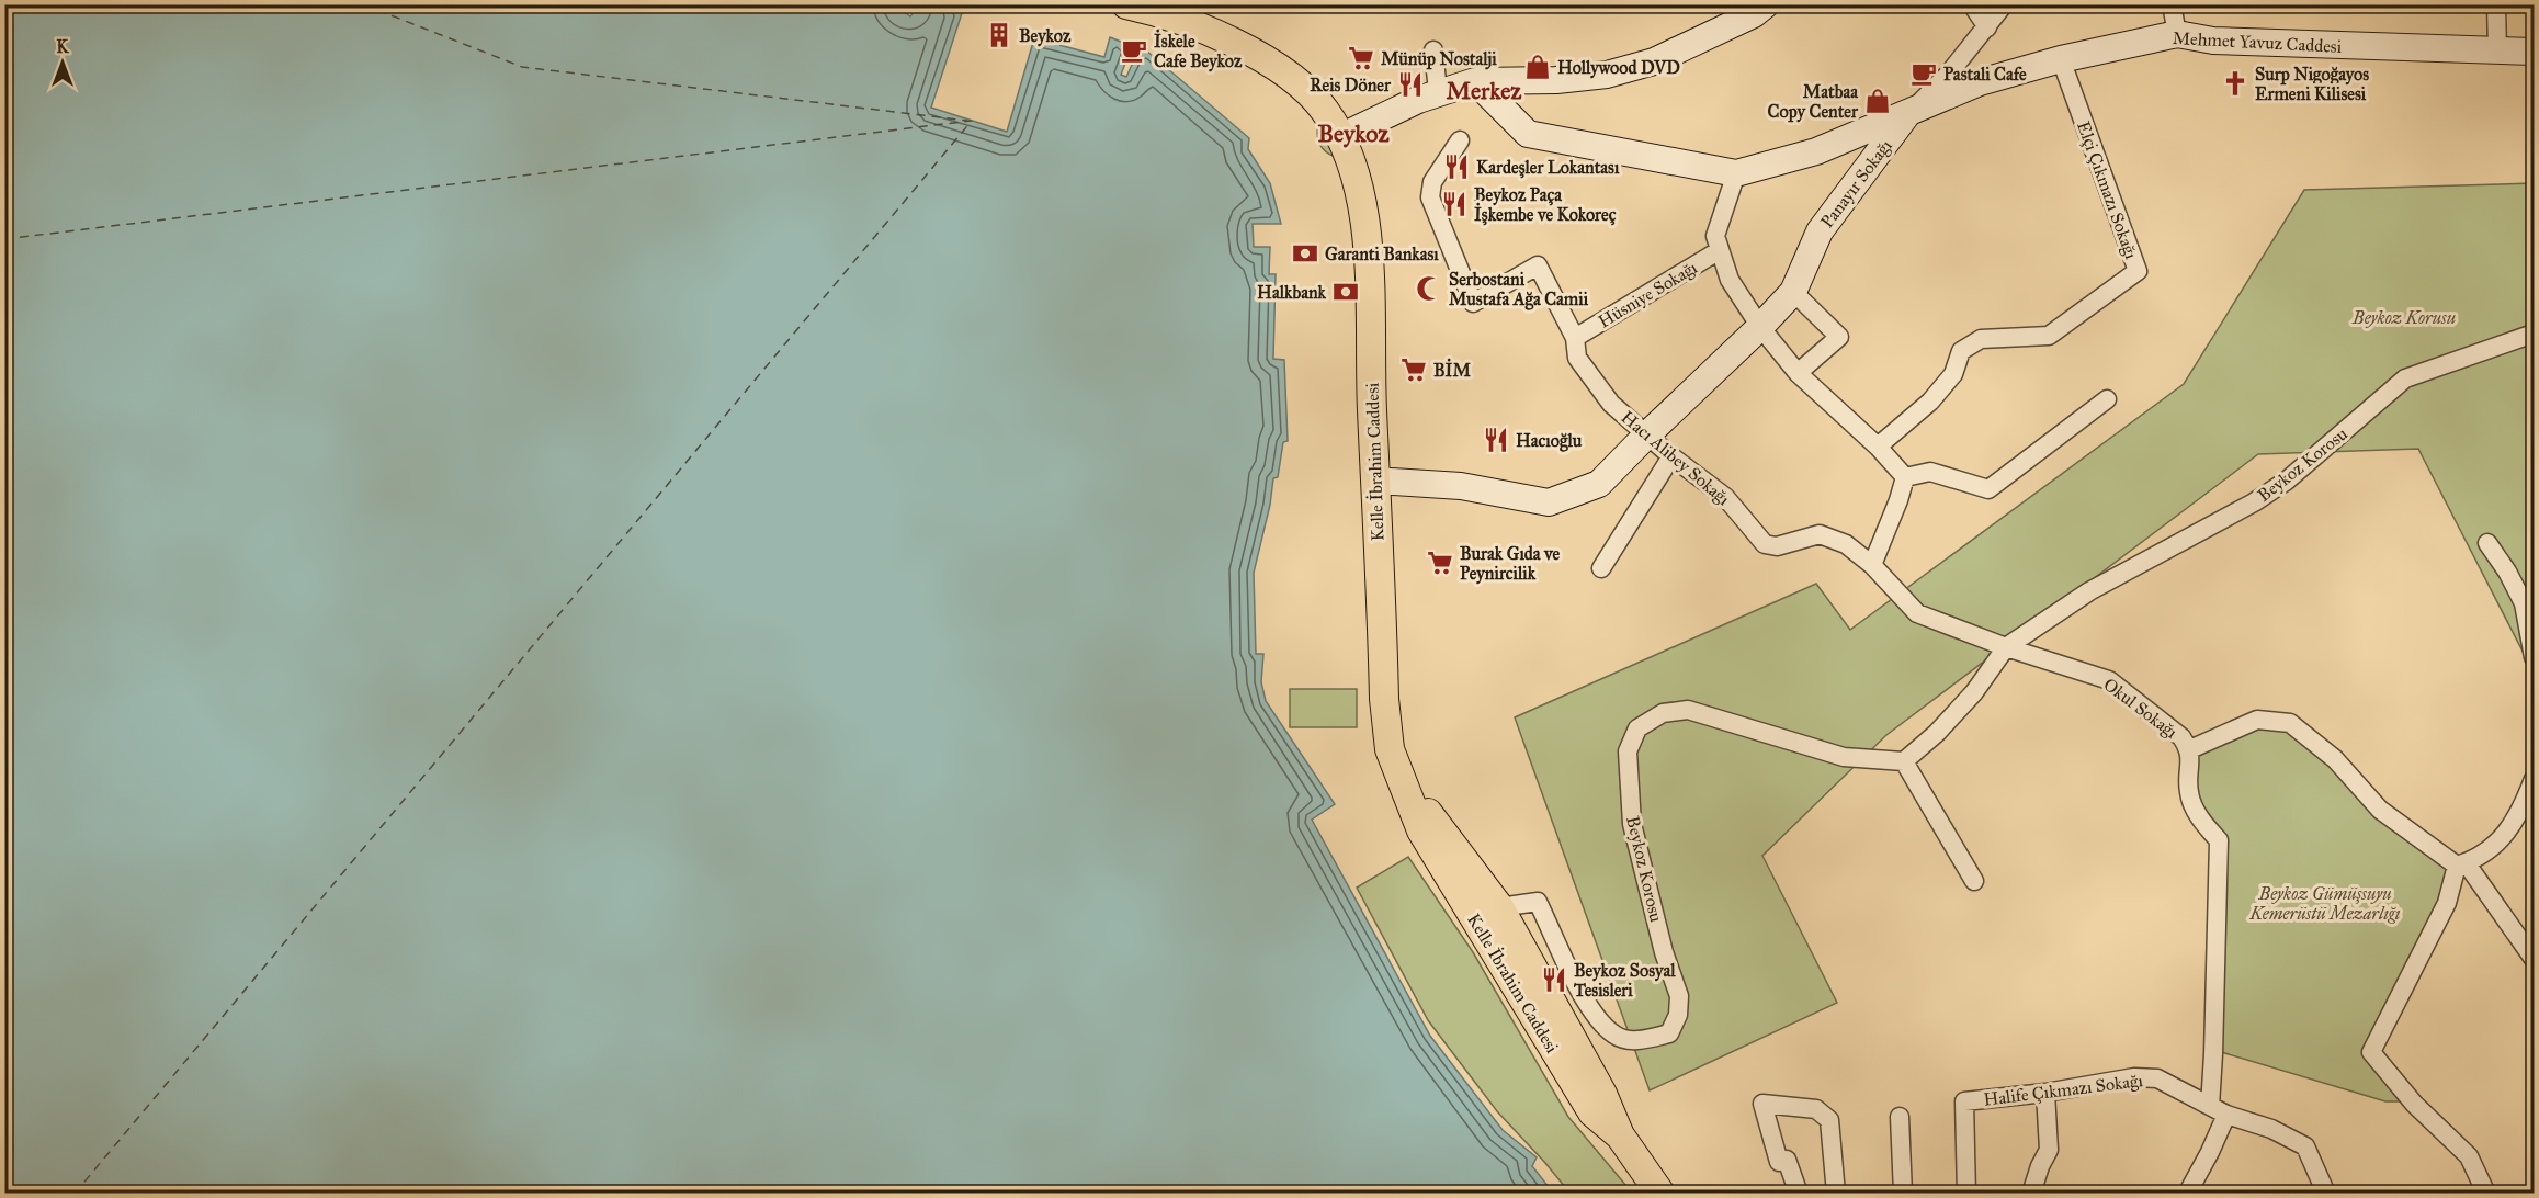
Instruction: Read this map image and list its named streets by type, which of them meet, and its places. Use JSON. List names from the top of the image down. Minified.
{"streets":{"main road":["Kelle İbrahim Caddesi"],"street":["Mehmet Yavuz Caddesi","Panayır Sokağı","Elçi Çıkmazı Sokağı","Hüsniye Sokağı","Hacı Alibey Sokağı","Beykoz Korosu","Okul Sokağı","Halife Çıkmazı Sokağı"]},"crossings":[["Mehmet Yavuz Caddesi","Panayır Sokağı"],["Mehmet Yavuz Caddesi","Elçi Çıkmazı Sokağı"],["Panayır Sokağı","Hacı Alibey Sokağı"],["Panayır Sokağı","Kelle İbrahim Caddesi"],["Hüsniye Sokağı","Hacı Alibey Sokağı"],["Hacı Alibey Sokağı","Okul Sokağı"],["Kelle İbrahim Caddesi","Beykoz Korosu"],["Beykoz Korosu","Okul Sokağı"],["Okul Sokağı","Halife Çıkmazı Sokağı"]],"districts":["Merkez","Beykoz"],"parks":["Beykoz Korusu","Beykoz Gümüşsuyu Kemerüstü Mezarlığı"],"places":{"building":["Beykoz"],"cafe":["İskele Cafe Beykoz","Pastali Cafe"],"supermarket":["Münüp Nostalji","BİM","Burak Gıda ve Peynircilik"],"shop":["Hollywood DVD","Matbaa Copy Center"],"church":["Surp Nigoğayos Ermeni Kilisesi"],"restaurant":["Reis Döner","Kardeşler Lokantası","Beykoz Paça İşkembe ve Kokoreç","Hacıoğlu","Beykoz Sosyal Tesisleri"],"bank":["Garanti Bankası","Halkbank"],"mosque":["Serbostani Mustafa Ağa Camii"]},"north":"top"}
